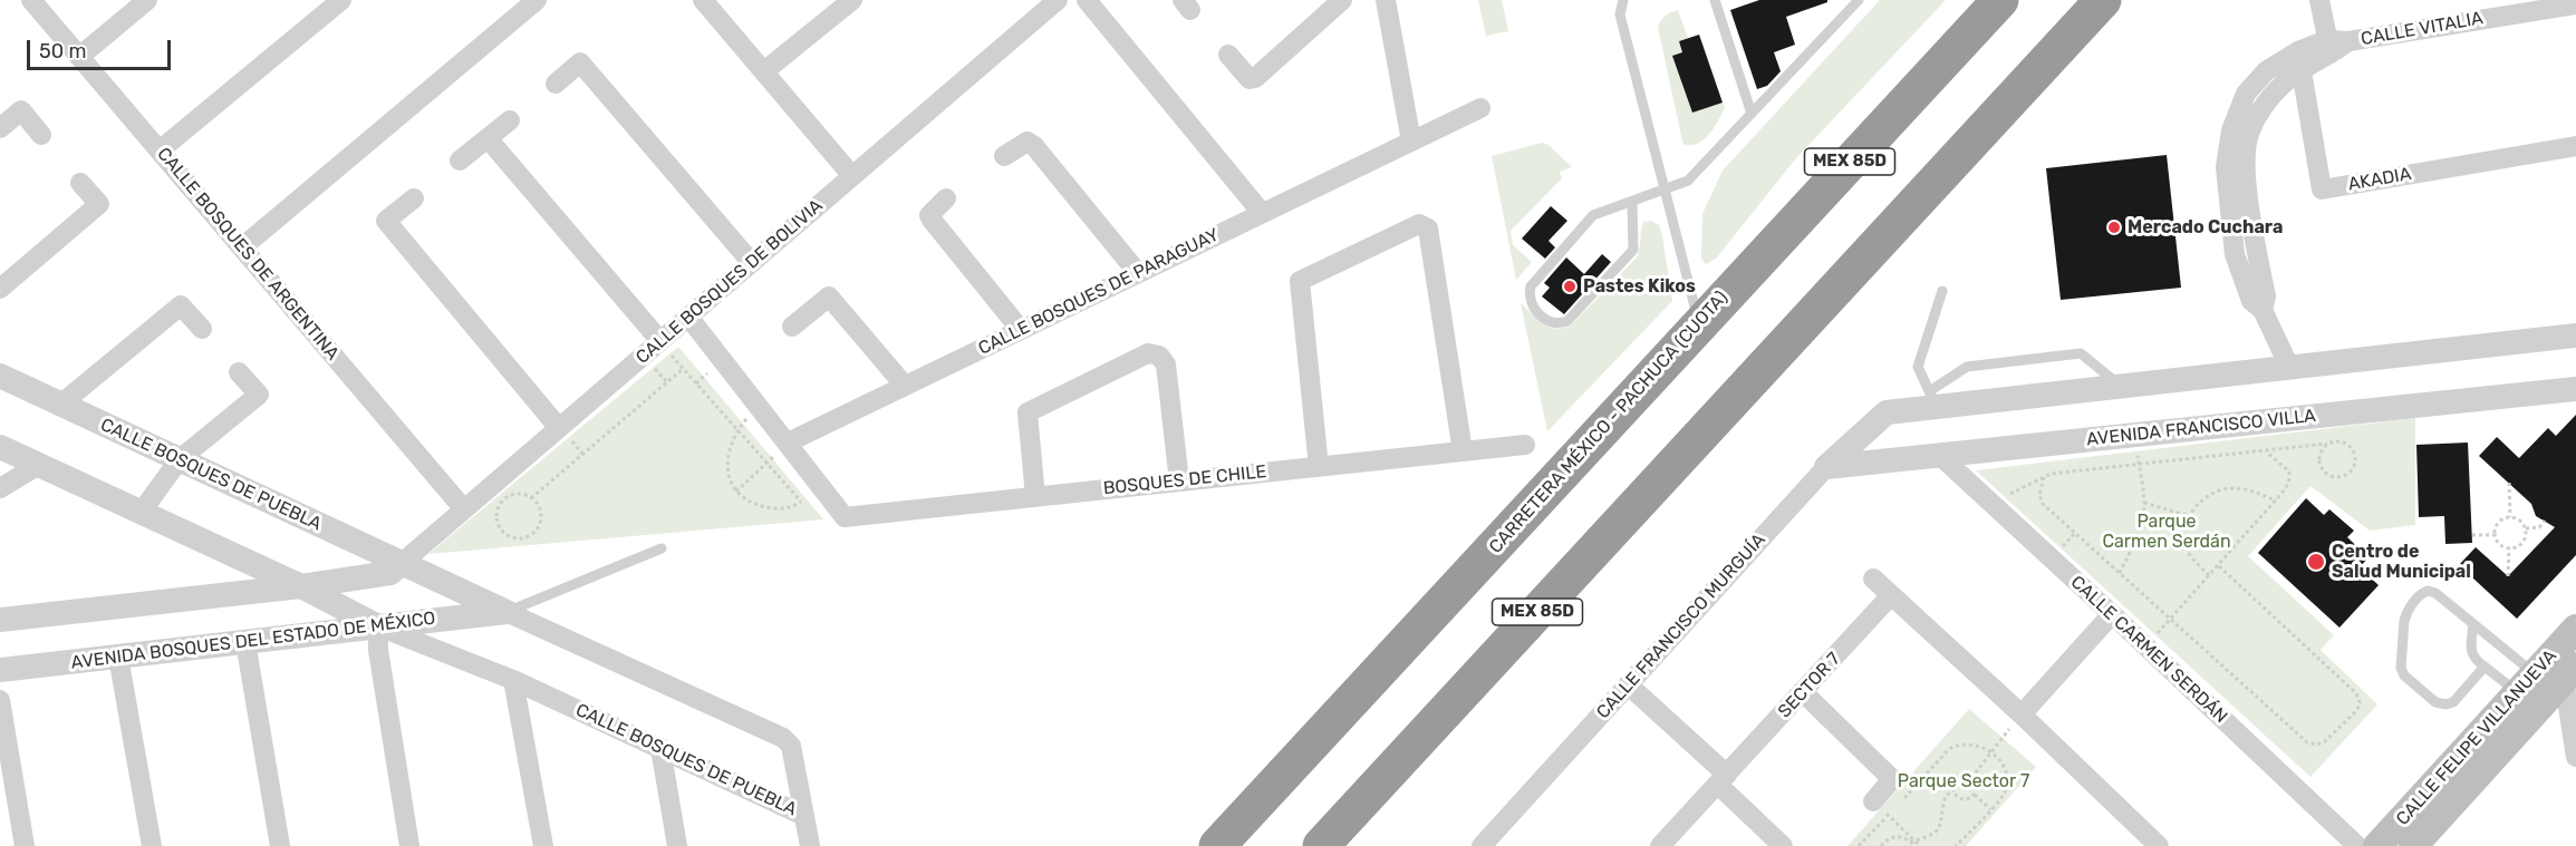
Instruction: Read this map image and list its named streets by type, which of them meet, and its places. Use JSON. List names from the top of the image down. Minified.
{"streets":{"highway":["MEX 85D","CARRETERA MÉXICO - PACHUCA (CUOTA)"],"main road":["CALLE FELIPE VILLANUEVA"],"street":["CALLE VITALIA","AKADIA","CALLE BOSQUES DE ARGENTINA","CALLE BOSQUES DE BOLIVIA","CALLE BOSQUES DE PARAGUAY","AVENIDA FRANCISCO VILLA","CALLE BOSQUES DE PUEBLA","BOSQUES DE CHILE","CALLE FRANCISCO MURGUÍA","AVENIDA BOSQUES DEL ESTADO DE MÉXICO","CALLE CARMEN SERDÁN","SECTOR 7"]},"crossings":[["CALLE VITALIA","AKADIA"],["CALLE BOSQUES DE ARGENTINA","CALLE BOSQUES DE BOLIVIA"],["CALLE BOSQUES DE BOLIVIA","CALLE BOSQUES DE PUEBLA"],["AVENIDA FRANCISCO VILLA","CALLE FRANCISCO MURGUÍA"],["AVENIDA FRANCISCO VILLA","CALLE CARMEN SERDÁN"],["CALLE BOSQUES DE PUEBLA","AVENIDA BOSQUES DEL ESTADO DE MÉXICO"]],"parks":["Parque Carmen Serdán","Parque Sector 7"],"places":["Mercado Cuchara","Pastes Kikos","Centro de Salud Municipal"],"scale_bar":"50 m"}
